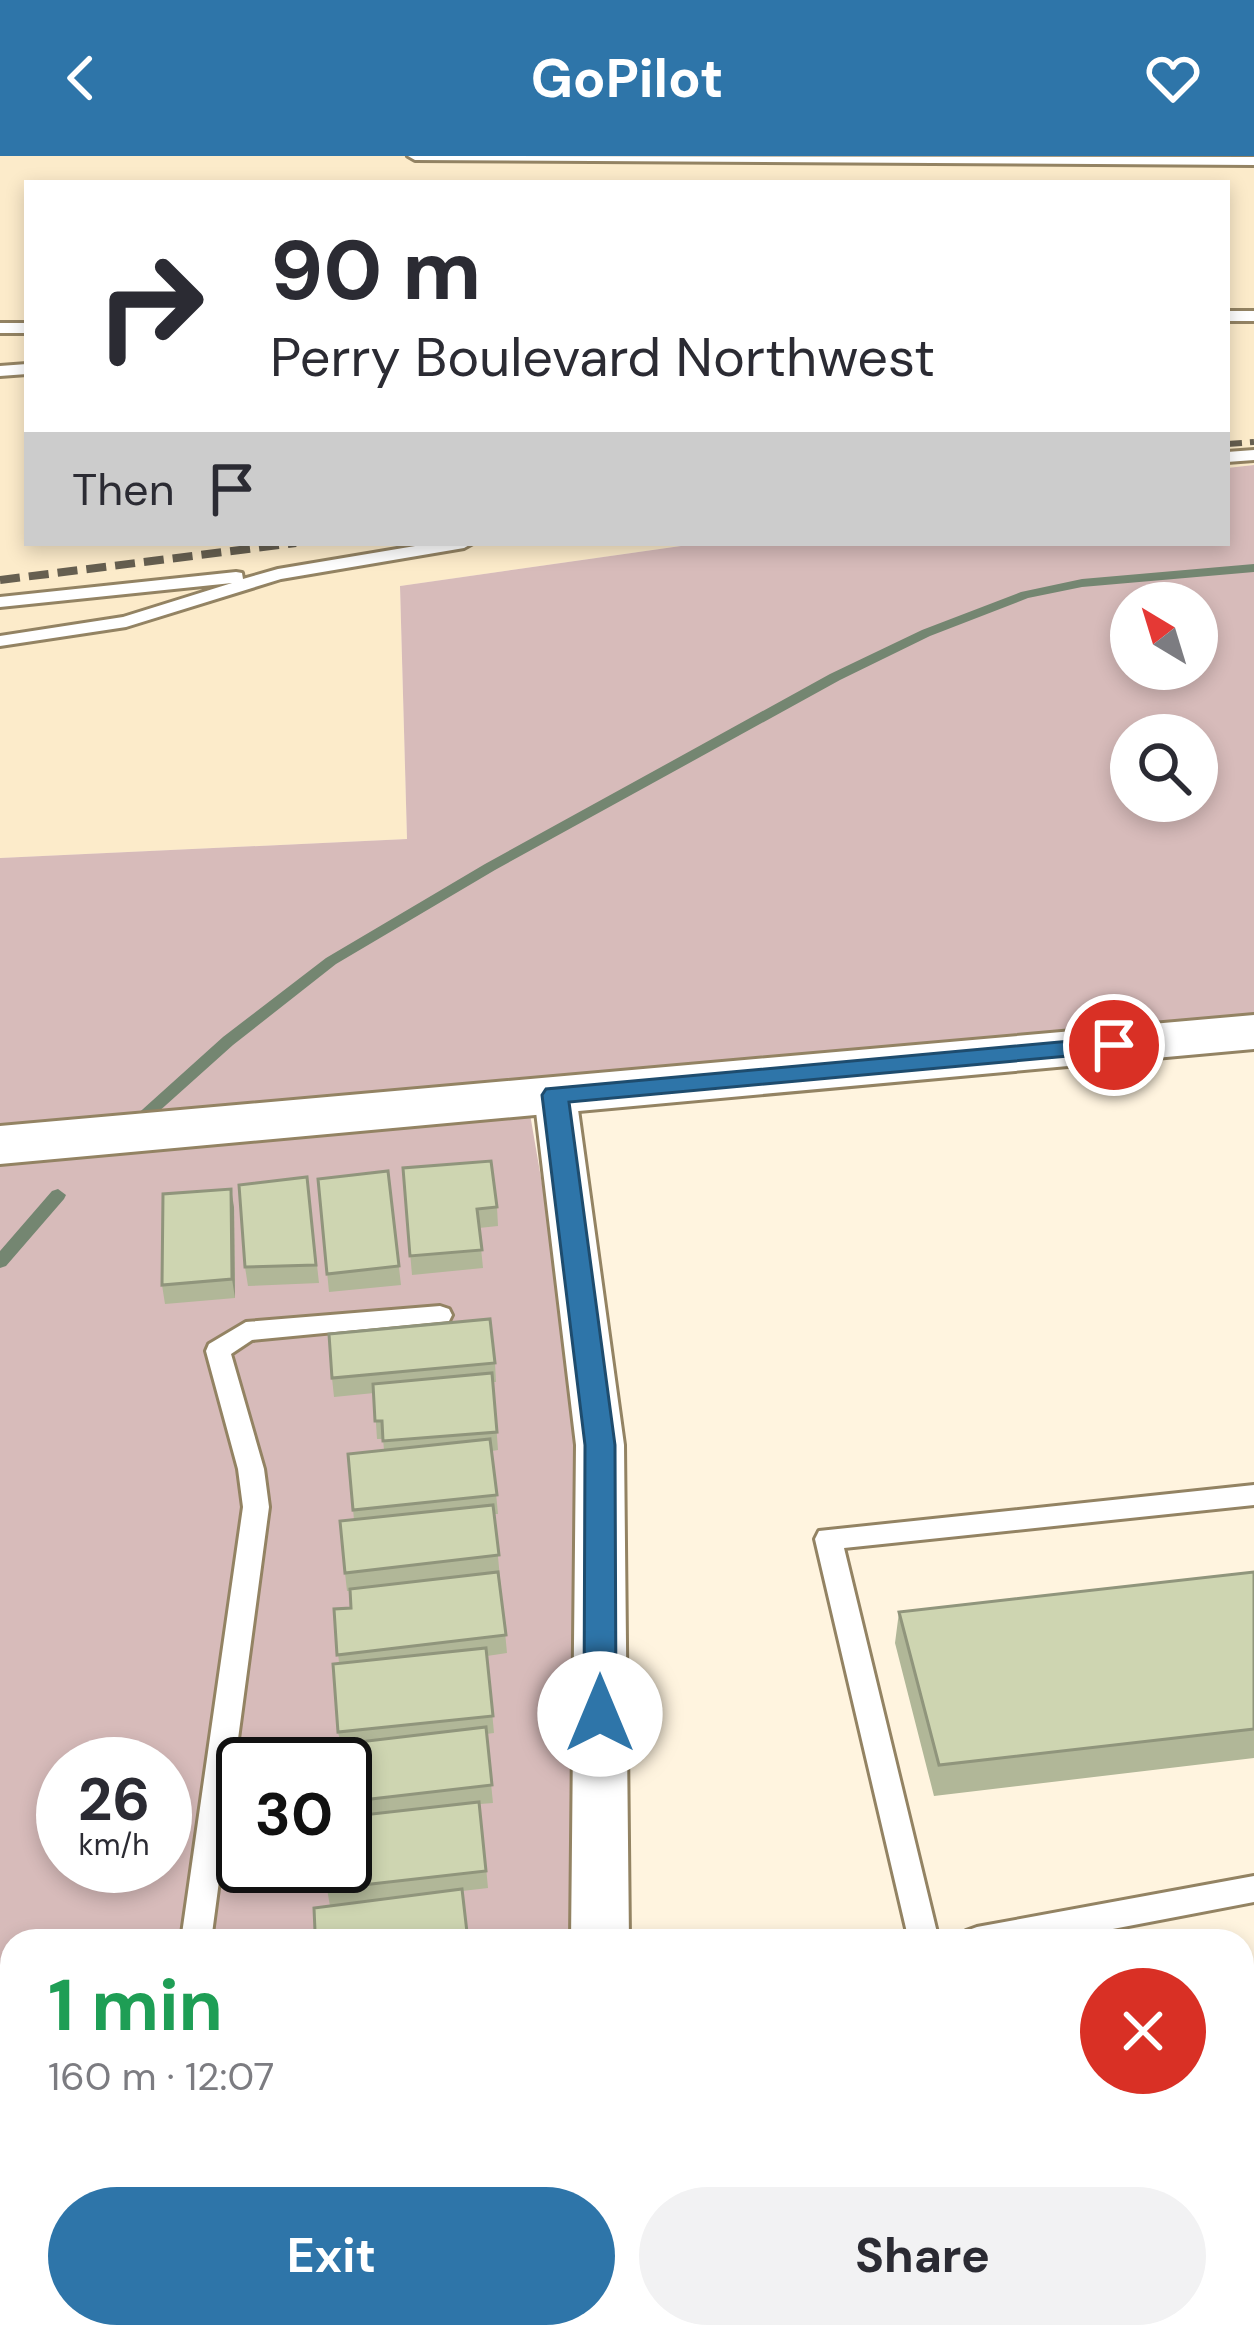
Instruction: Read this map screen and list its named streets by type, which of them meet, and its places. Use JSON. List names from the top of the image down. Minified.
{"north":"top left","page":{"header":"GoPilot","turn":["90 m","Perry Boulevard Northwest"],"then":"Then","speed":"26 km/h","limit":"30","heading":["1 min","160 m · 12:07"],"buttons":["Exit","Share"]}}
